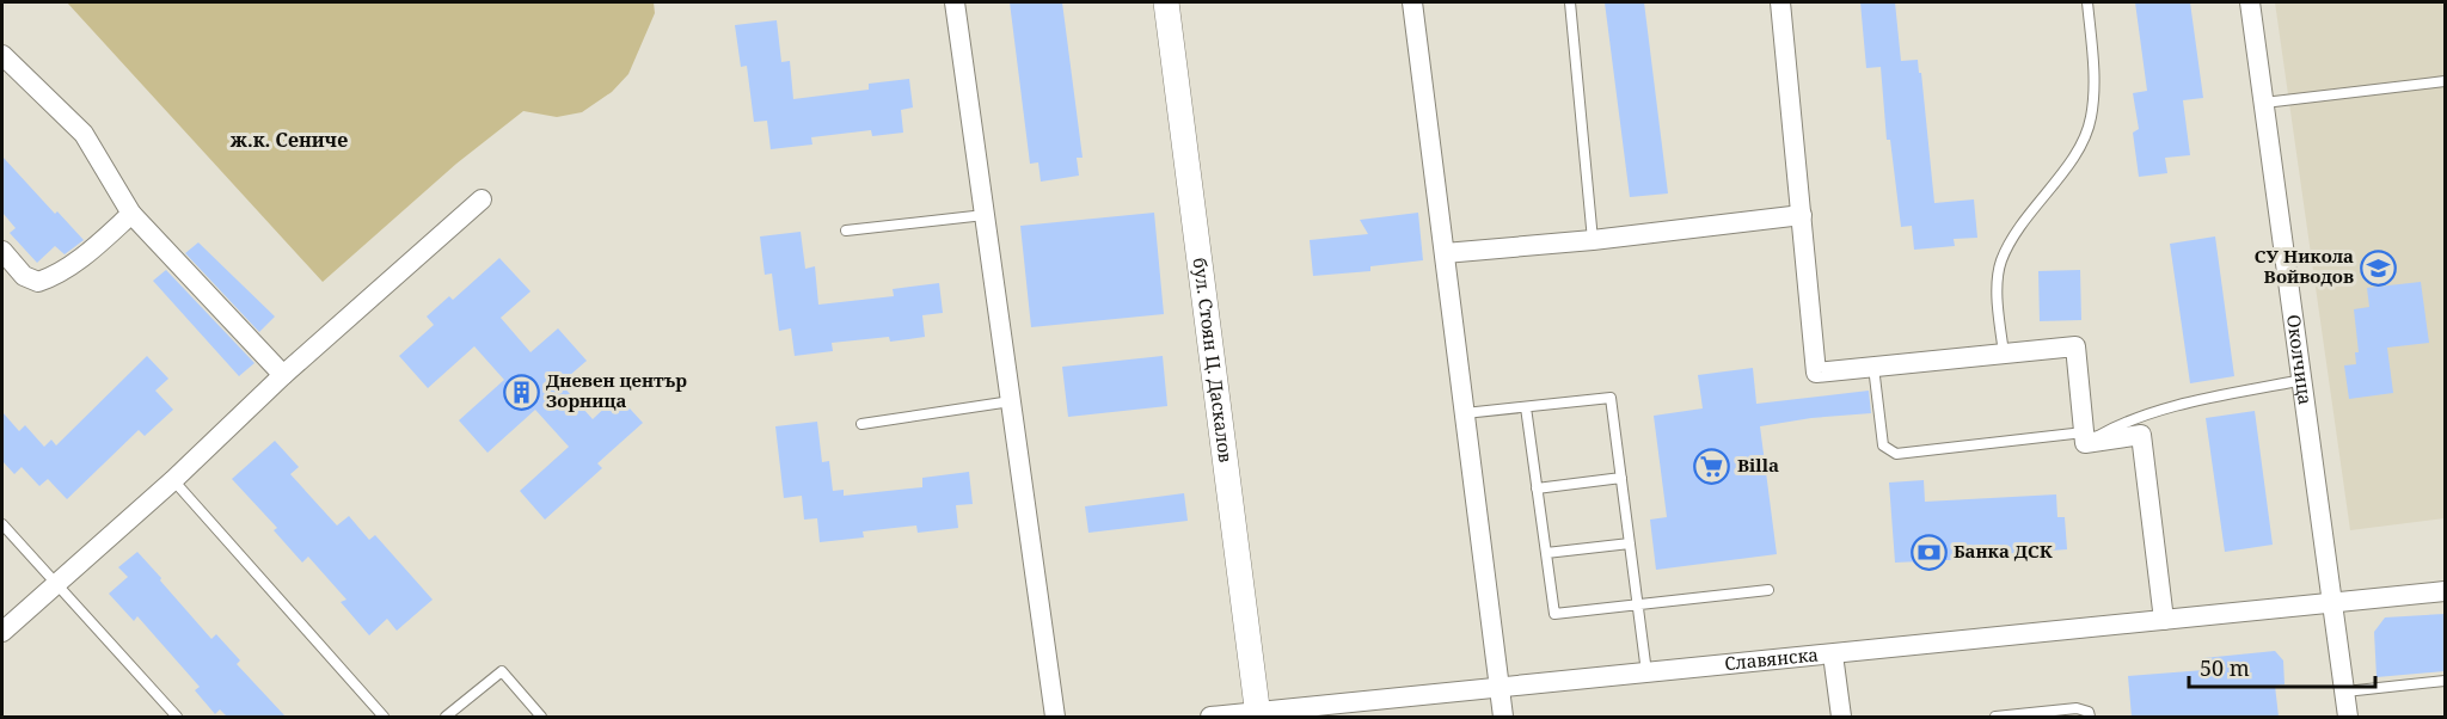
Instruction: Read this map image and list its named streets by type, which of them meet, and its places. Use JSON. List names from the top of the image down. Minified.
{"streets":{"street":["бул. Стоян Ц. Даскалов","Околчица","Славянска"]},"crossings":[["бул. Стоян Ц. Даскалов","Славянска"],["Околчица","Славянска"]],"districts":["ж.к. Сениче"],"places":{"school or university":["СУ Никола Войводов"],"building":["Дневен център Зорница"],"supermarket":["Billa"],"bank":["Банка ДСК"]},"scale_bar":"50 m"}
